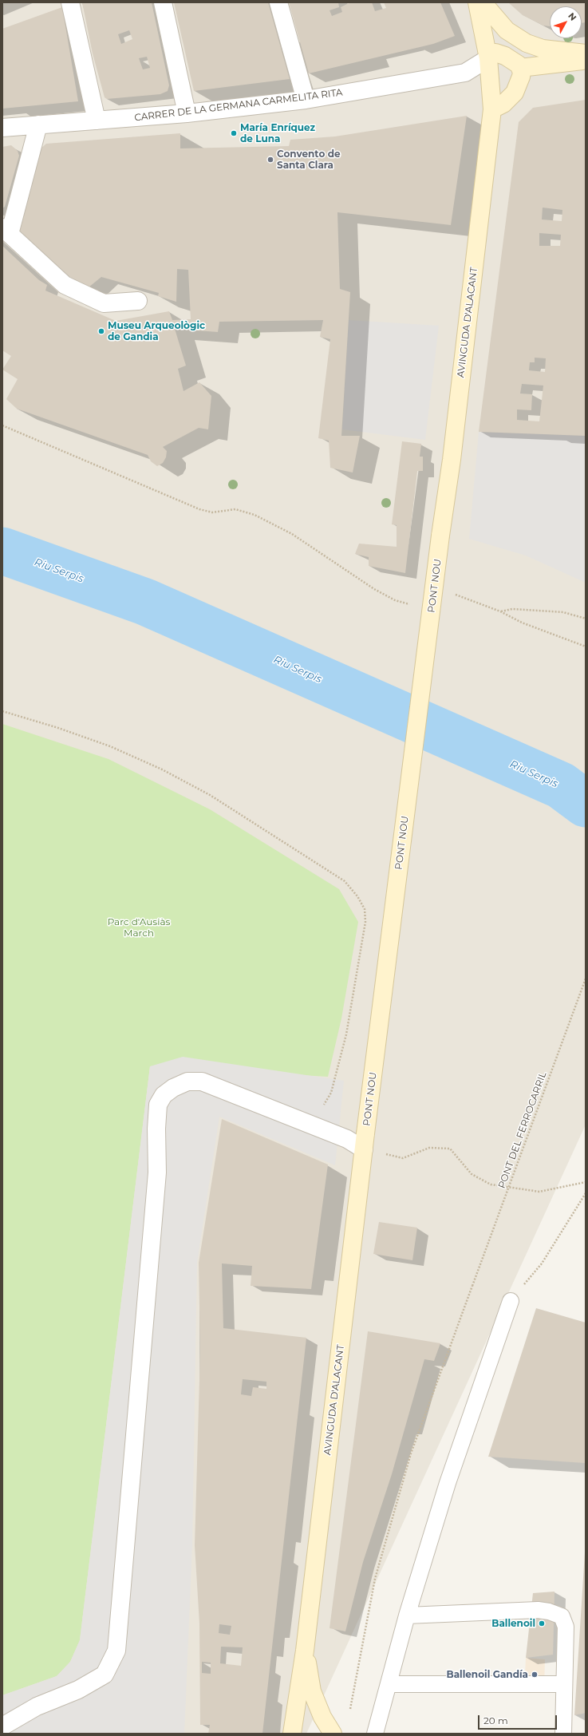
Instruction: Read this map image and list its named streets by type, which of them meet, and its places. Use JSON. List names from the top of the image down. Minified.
{"streets":{"street":["CARRER DE LA GERMANA CARMELITA RITA","AVINGUDA D'ALACANT","PONT NOU"],"path":["PONT DEL FERROCARRIL"]},"crossings":[["CARRER DE LA GERMANA CARMELITA RITA","AVINGUDA D'ALACANT"],["AVINGUDA D'ALACANT","PONT NOU"]],"water":["Riu Serpis"],"parks":["Parc d'Ausiàs March"],"places":["María Enríquez de Luna","Convento de Santa Clara","Museu Arqueològic de Gandia","Ballenoil","Ballenoil Gandía"],"scale_bar":"20 m","north":"top right"}
